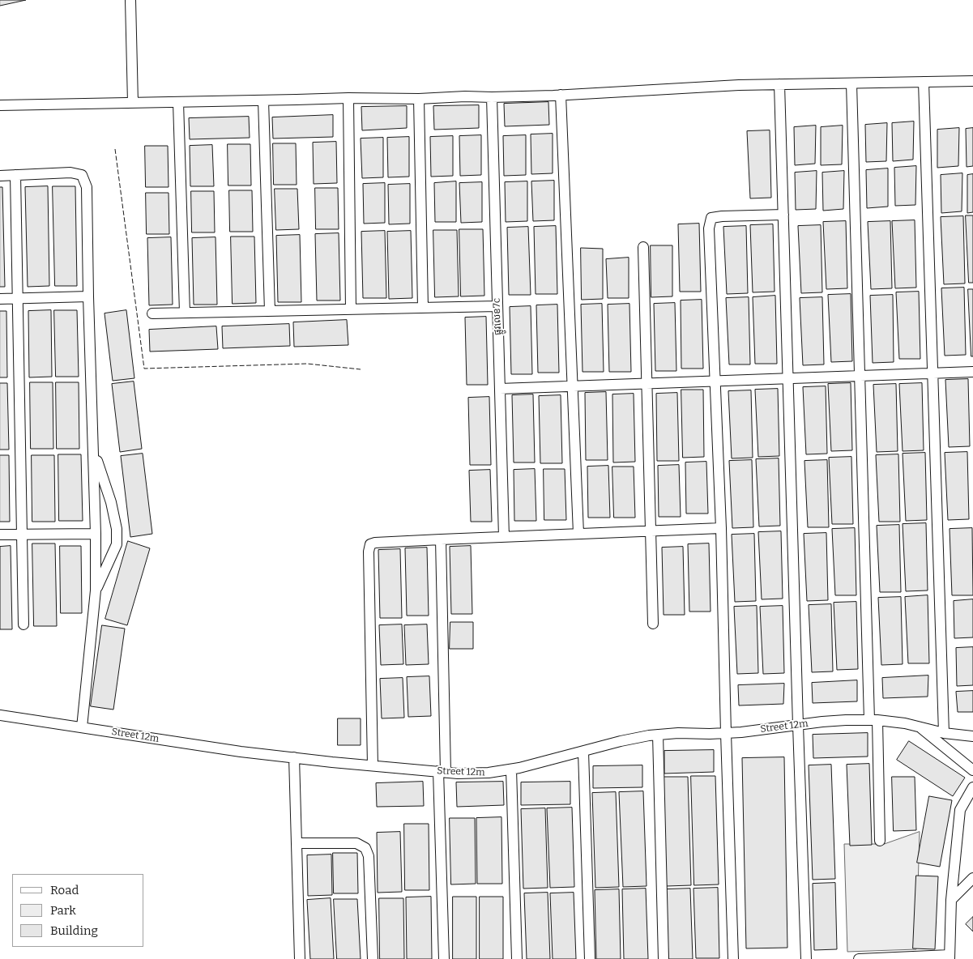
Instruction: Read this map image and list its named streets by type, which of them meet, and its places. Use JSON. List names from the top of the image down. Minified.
{"streets":{"street":["ផ្លូវលេខ7c","Street 12m"]},"legend":["Road","Park","Building"]}
